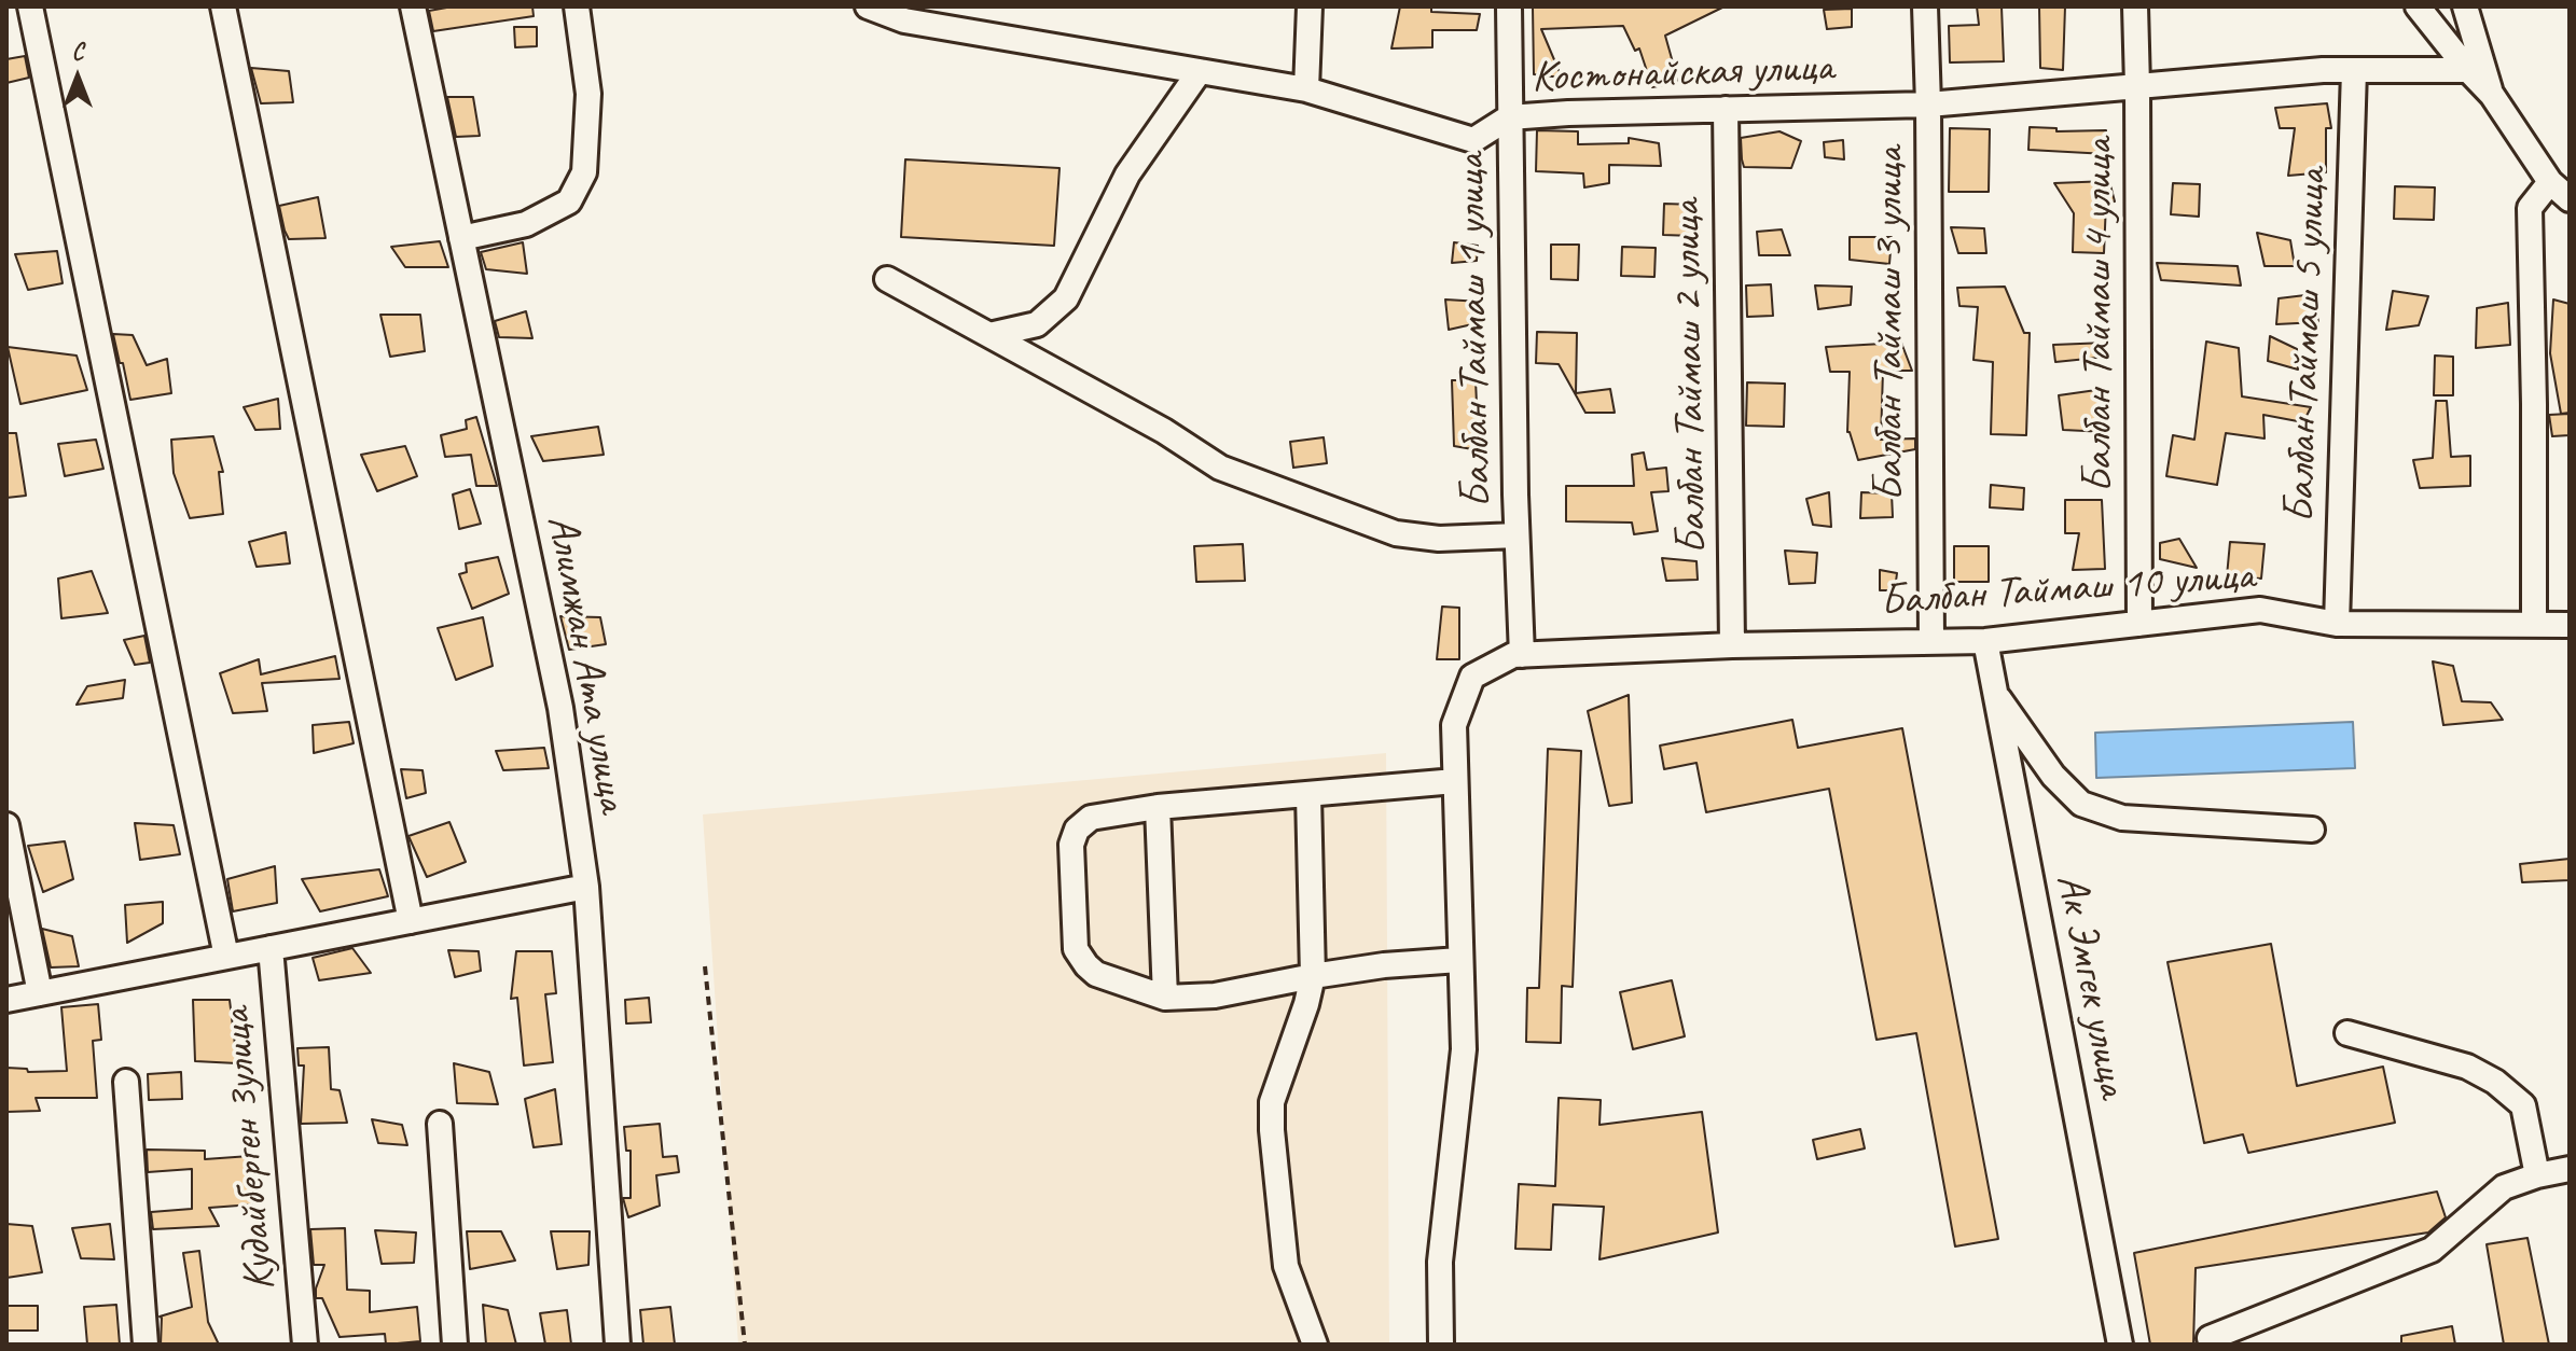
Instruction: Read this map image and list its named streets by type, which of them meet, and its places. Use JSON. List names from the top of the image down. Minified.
{"streets":{"street":["Костонайская улица","Балбан Таймаш 4 улица","Балбан Таймаш 3 улица","Балбан Таймаш 1 улица","Балбан Таймаш 5 улица","Балбан Таймаш 2 улица","Балбан Таймаш 10 улица","Алимжан Ата улица","Ак Эмгек улица","Кудайберген 3улица"]},"crossings":[["Костонайская улица","Балбан Таймаш 4 улица"],["Костонайская улица","Балбан Таймаш 3 улица"],["Костонайская улица","Балбан Таймаш 1 улица"],["Костонайская улица","Балбан Таймаш 5 улица"],["Костонайская улица","Балбан Таймаш 2 улица"],["Балбан Таймаш 4 улица","Балбан Таймаш 10 улица"],["Балбан Таймаш 3 улица","Балбан Таймаш 10 улица"],["Балбан Таймаш 1 улица","Балбан Таймаш 10 улица"],["Балбан Таймаш 5 улица","Балбан Таймаш 10 улица"],["Балбан Таймаш 2 улица","Балбан Таймаш 10 улица"],["Балбан Таймаш 10 улица","Ак Эмгек улица"]],"north":"top"}
